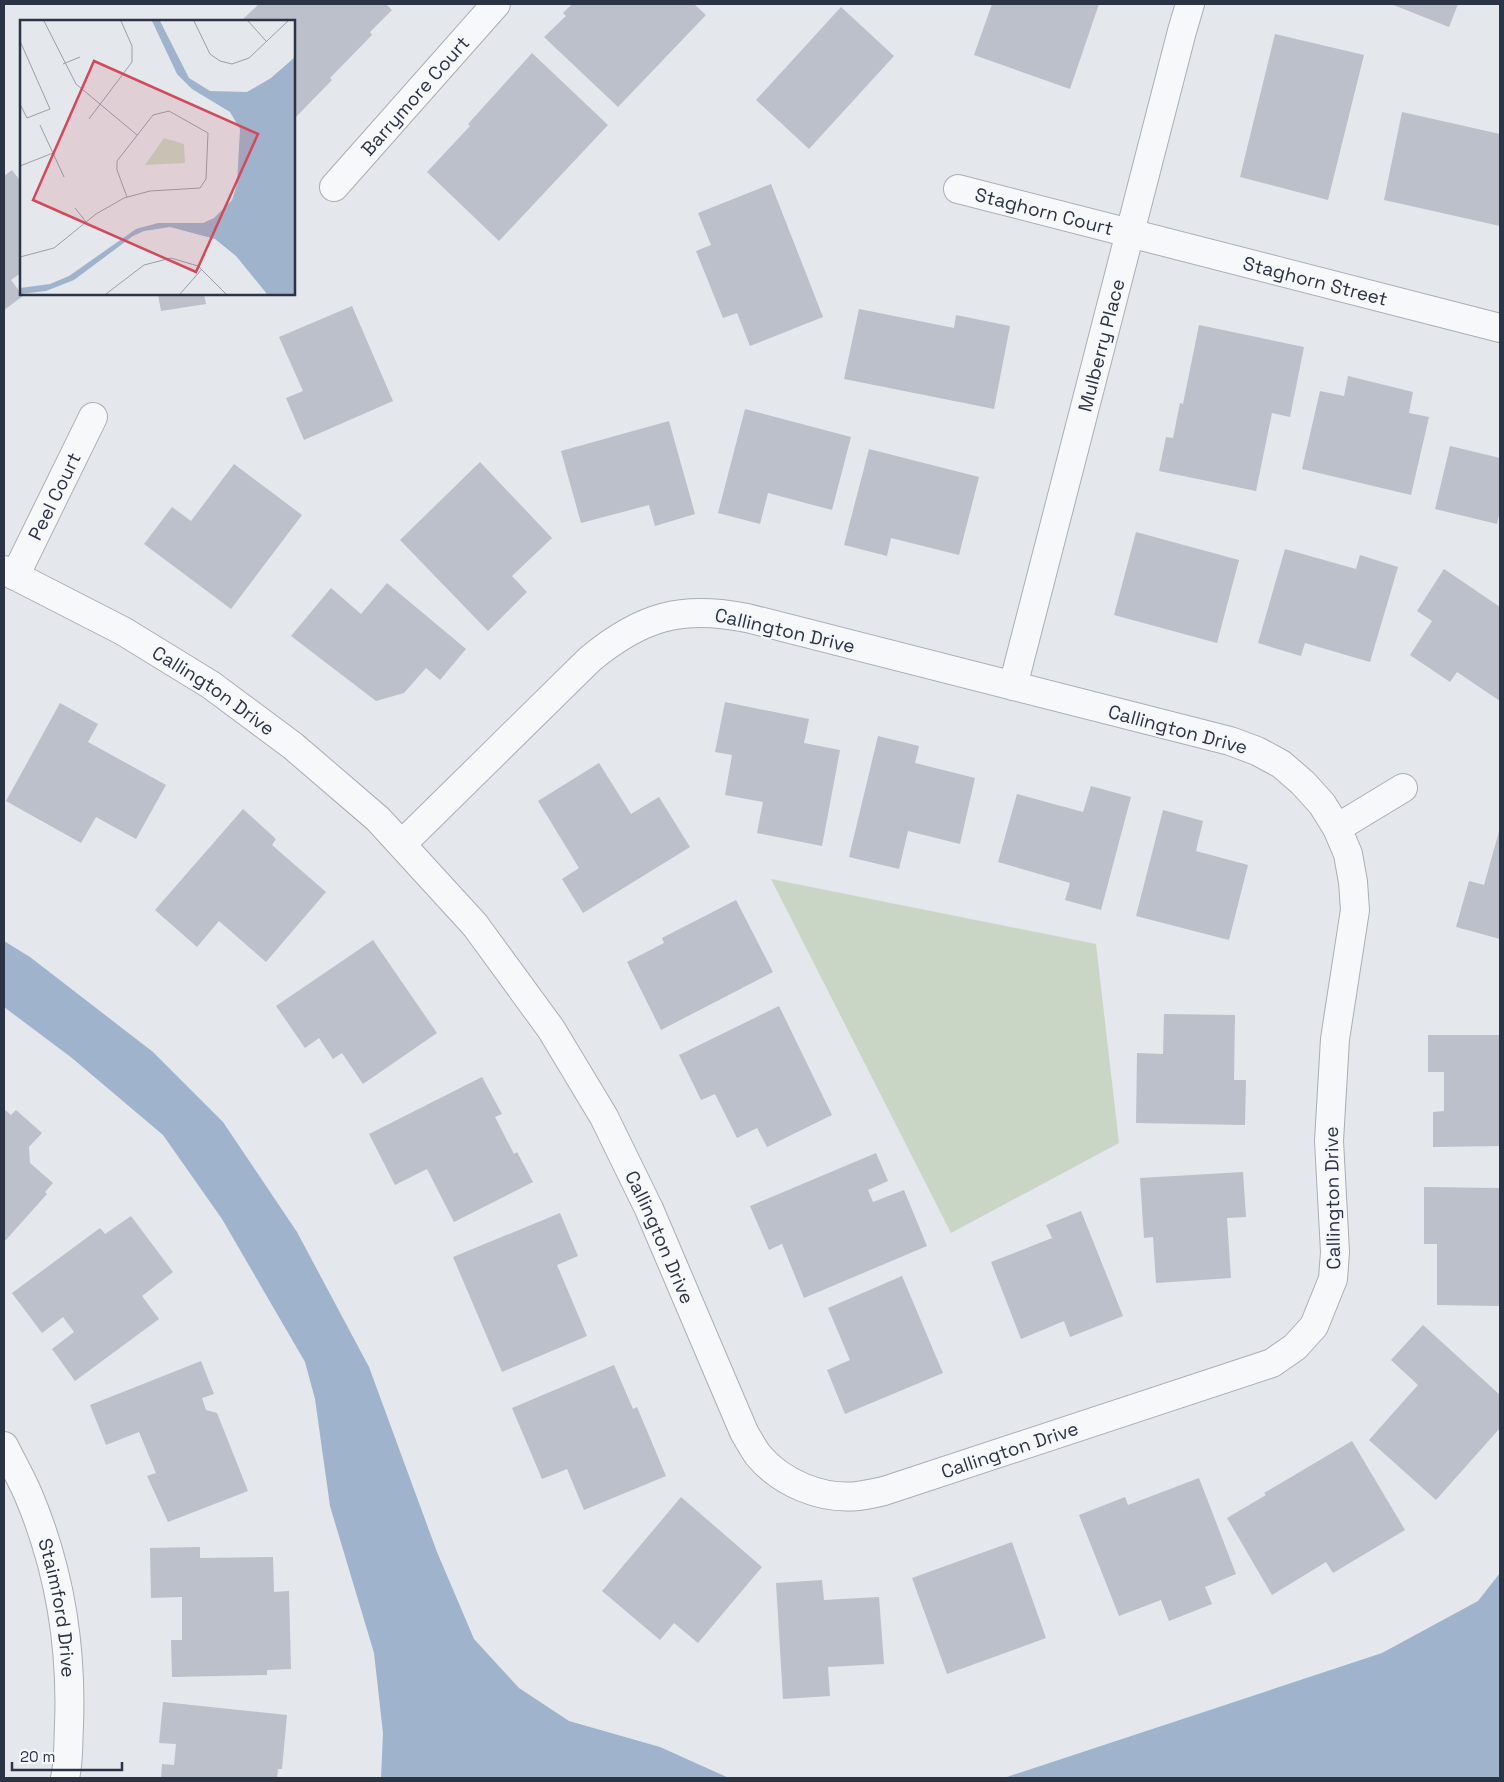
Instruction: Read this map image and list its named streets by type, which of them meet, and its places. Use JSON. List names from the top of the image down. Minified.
{"streets":{"street":["Barrymore Court","Staghorn Court","Staghorn Street","Mulberry Place","Peel Court","Callington Drive","Staimford Drive"]},"crossings":[["Staghorn Court","Staghorn Street"],["Staghorn Court","Mulberry Place"],["Staghorn Street","Mulberry Place"],["Mulberry Place","Callington Drive"],["Peel Court","Callington Drive"]],"scale_bar":"20 m"}
